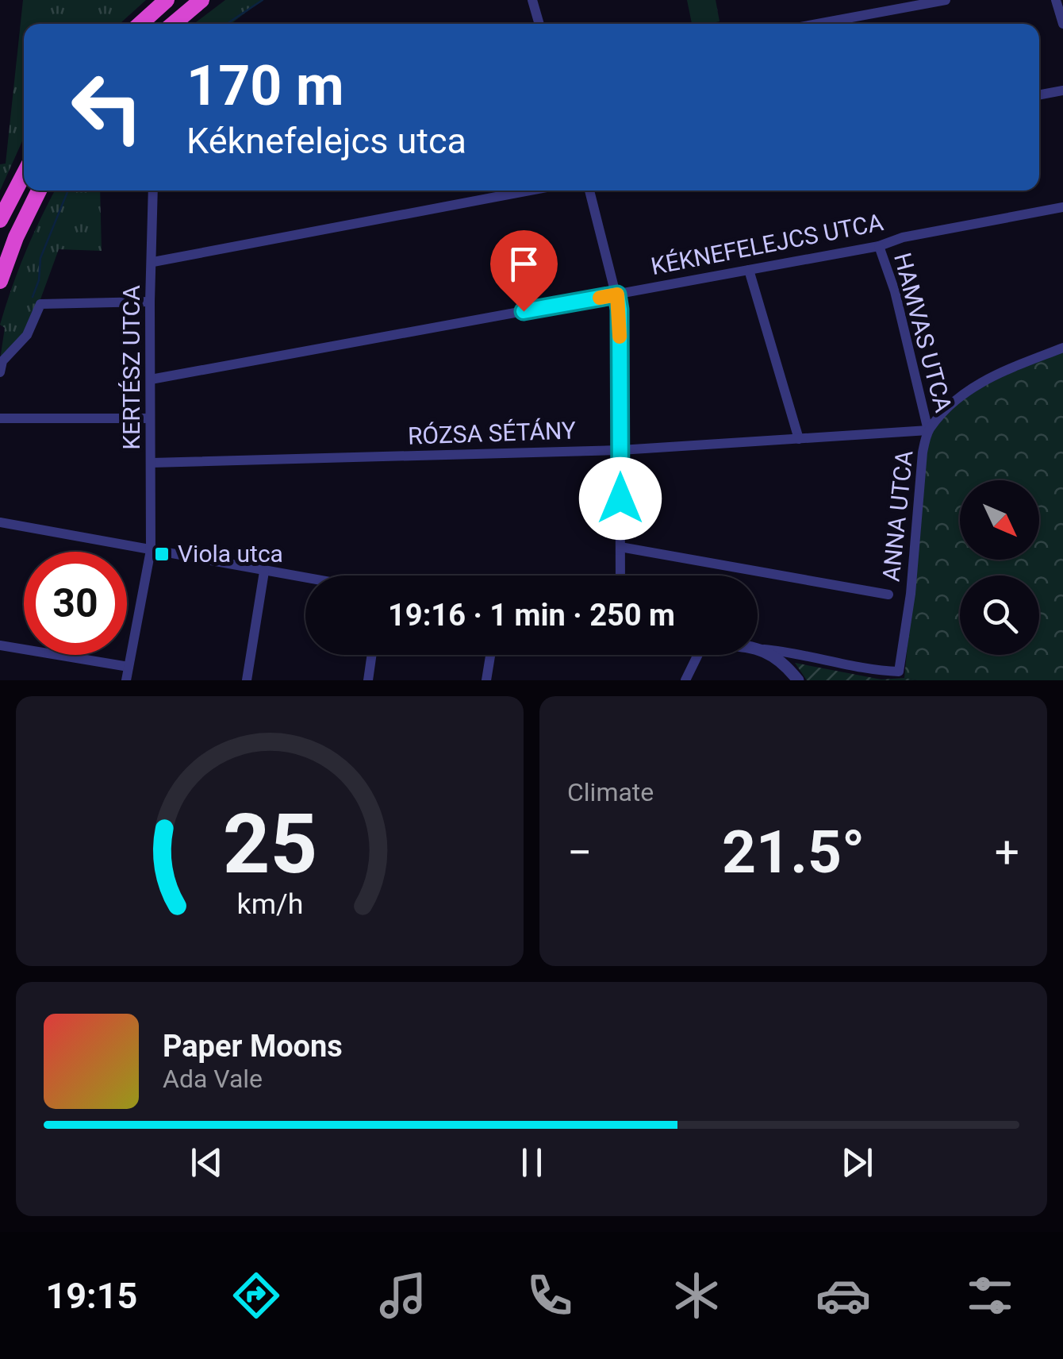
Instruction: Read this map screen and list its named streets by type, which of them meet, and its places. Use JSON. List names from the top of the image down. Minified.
{"streets":{"street":["KÉKNEFELEJCS UTCA","HAMVAS UTCA","KERTÉSZ UTCA","RÓZSA SÉTÁNY","ANNA UTCA"]},"crossings":[["KÉKNEFELEJCS UTCA","HAMVAS UTCA"],["KÉKNEFELEJCS UTCA","KERTÉSZ UTCA"],["HAMVAS UTCA","RÓZSA SÉTÁNY"],["HAMVAS UTCA","ANNA UTCA"],["KERTÉSZ UTCA","RÓZSA SÉTÁNY"],["RÓZSA SÉTÁNY","ANNA UTCA"]],"places":{"transit":["Viola utca"]},"north":"bottom right","page":{"turn":["170 m","Kéknefelejcs utca"],"limit":"30","trip":"19:16 · 1 min · 250 m","tile":"Climate","heat":["−","21.5°","+"],"song":["Paper Moons","Ada Vale"],"tabs":"19:15","gauge":["25","km/h"]}}
